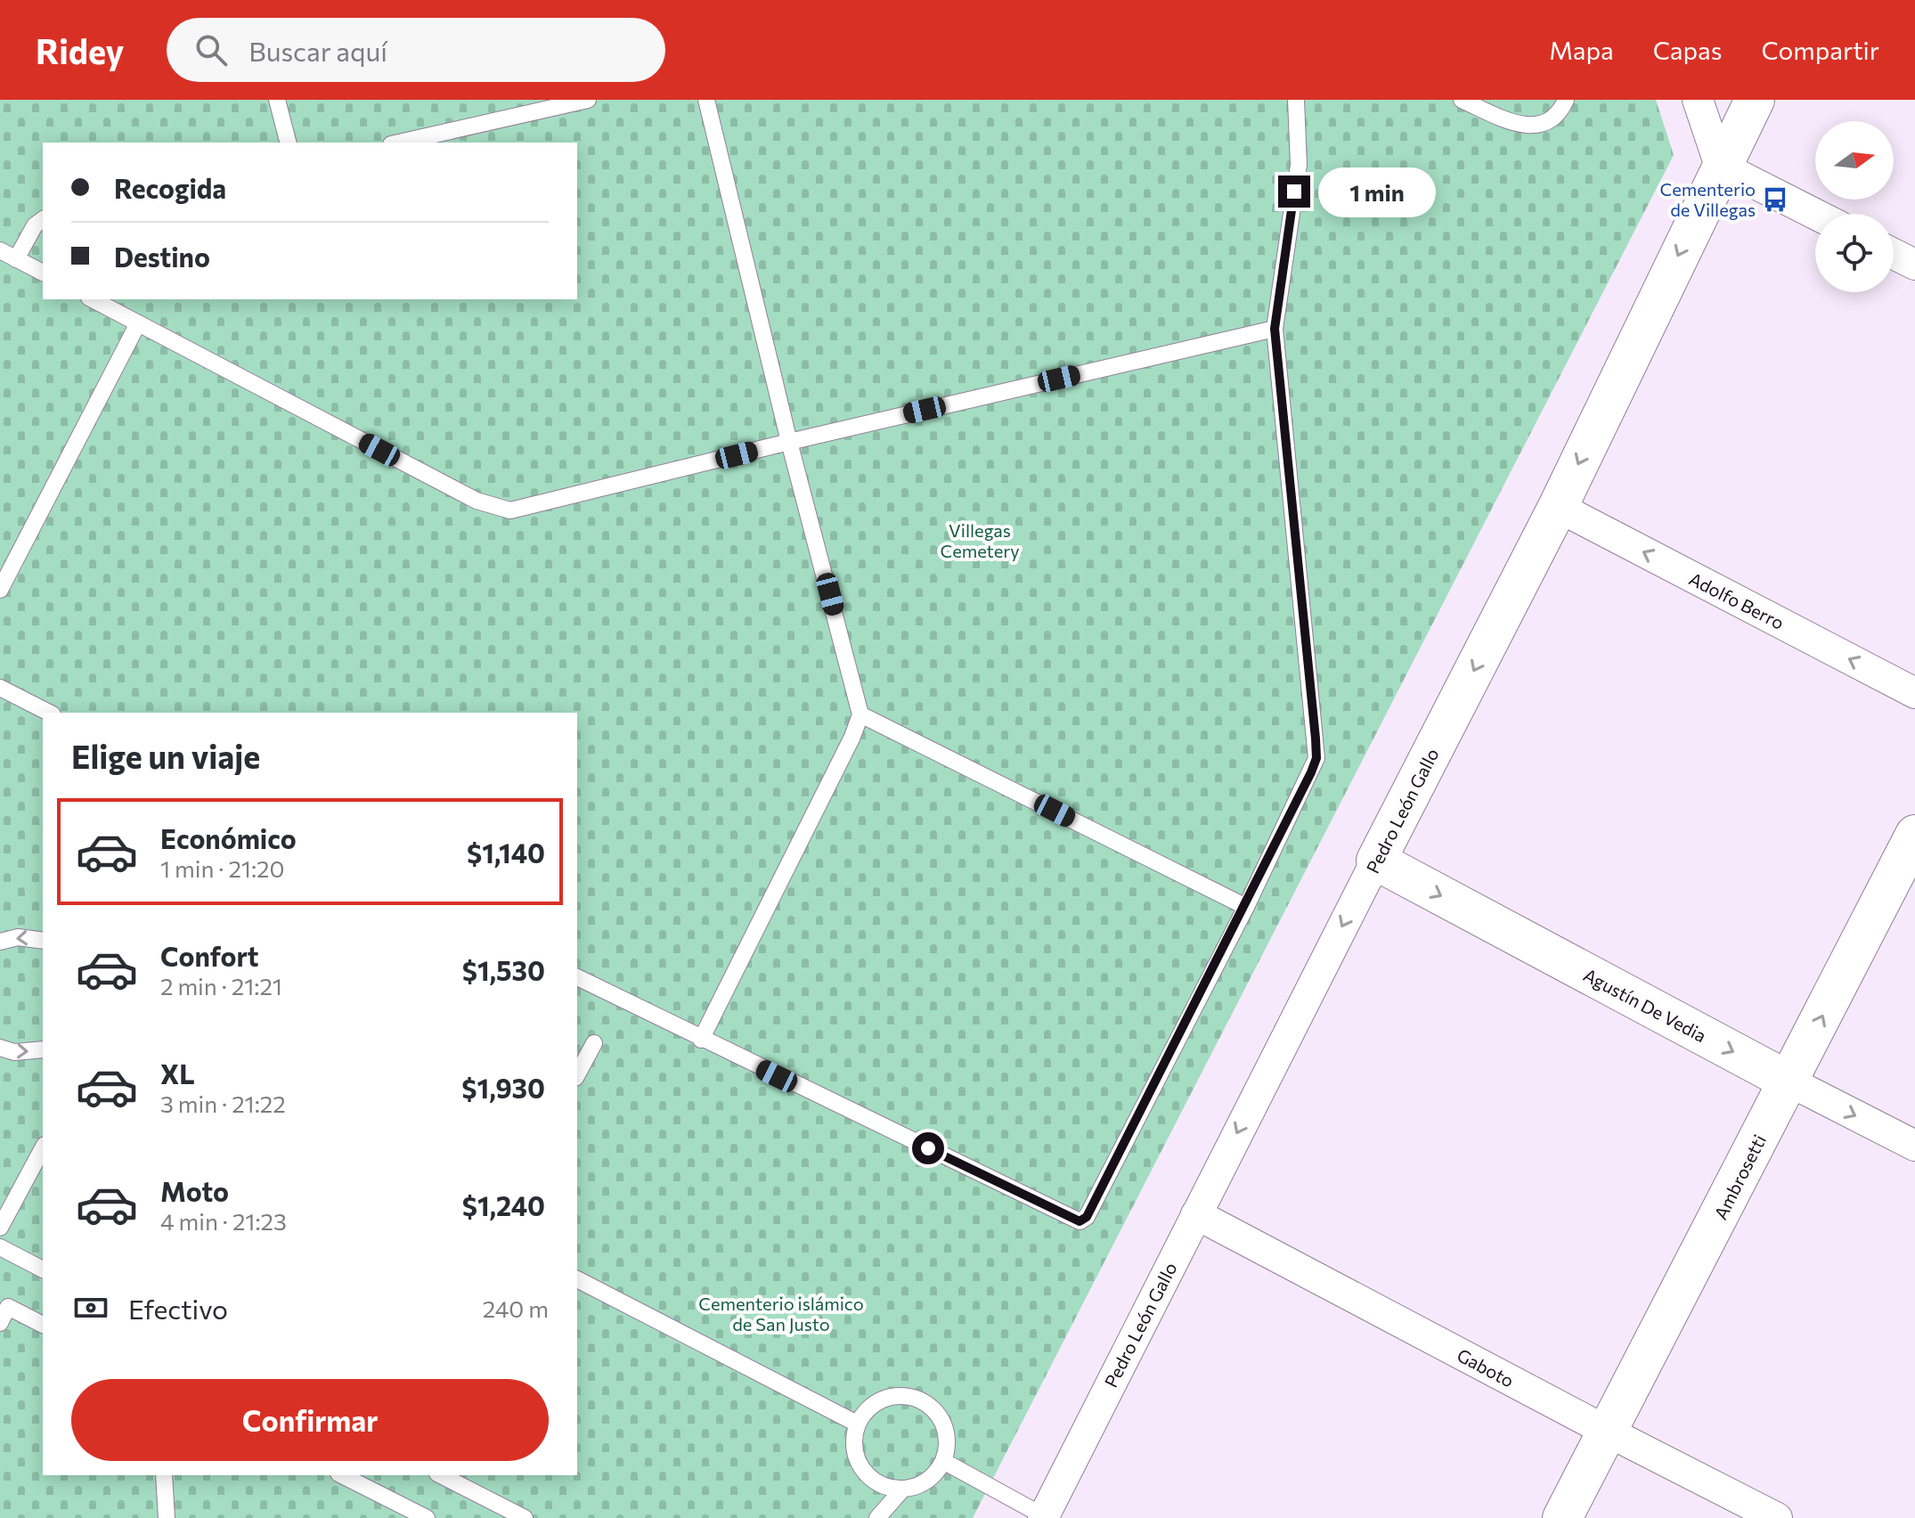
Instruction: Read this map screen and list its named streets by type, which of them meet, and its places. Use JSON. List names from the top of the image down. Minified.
{"streets":{"street":["Adolfo Berro","Pedro León Gallo","Agustín De Vedia","Ambrosetti","Gaboto"]},"crossings":[["Adolfo Berro","Pedro León Gallo"],["Pedro León Gallo","Agustín De Vedia"],["Pedro León Gallo","Gaboto"],["Agustín De Vedia","Ambrosetti"],["Ambrosetti","Gaboto"]],"one_way":["Adolfo Berro","Pedro León Gallo","Agustín De Vedia","Ambrosetti"],"parks":["Villegas Cemetery","Cementerio islámico de San Justo"],"places":{"bus stop":["Cementerio de Villegas"]},"north":"right","page":{"header":"Ridey","search":"Buscar aquí","nav":["Mapa","Capas","Compartir"],"banner":["Recogida","Destino"],"bubble":"1 min","heading":"Elige un viaje","list":[{"name":"Económico","note":"1 min · 21:20","value":"$1,140"},{"name":"Confort","note":"2 min · 21:21","value":"$1,530"},{"name":"XL","note":"3 min · 21:22","value":"$1,930"},{"name":"Moto","note":"4 min · 21:23","value":"$1,240"}],"pay":["Efectivo","240 m"],"buttons":"Confirmar"}}
